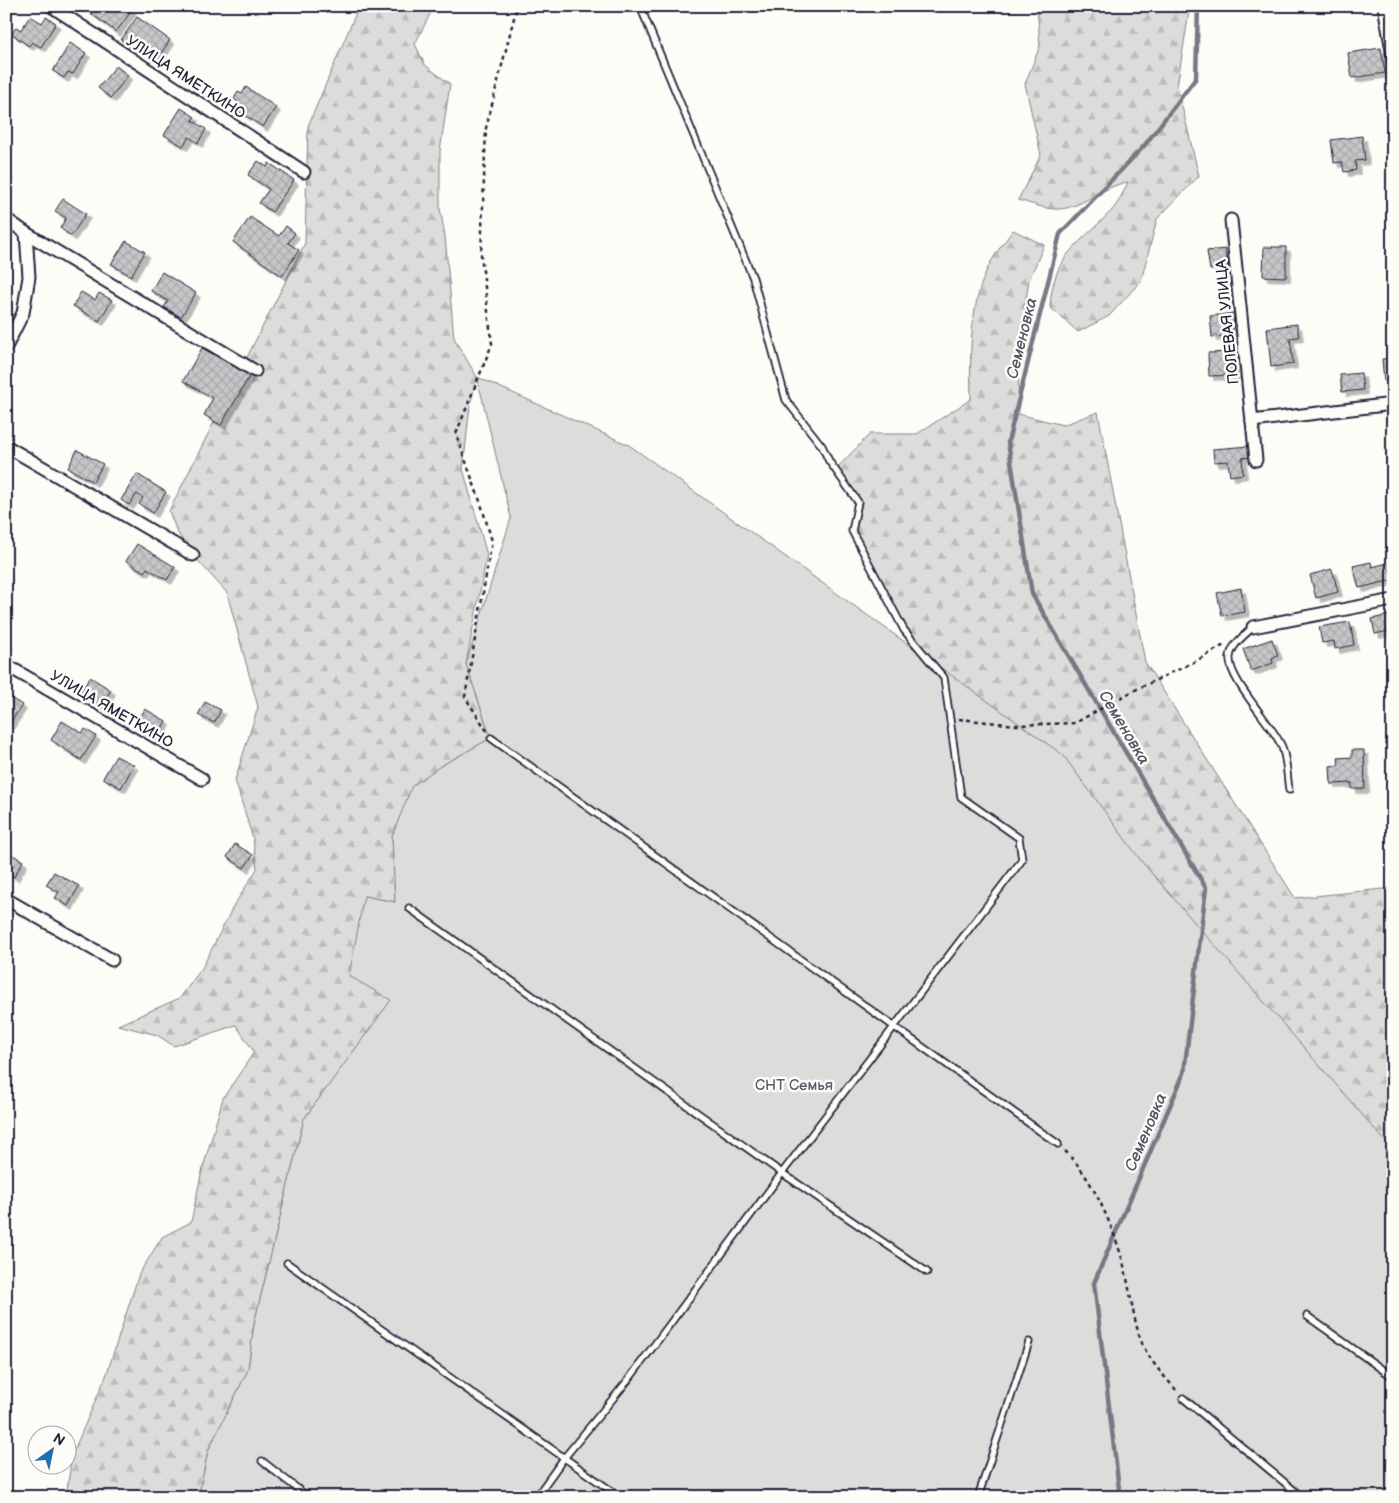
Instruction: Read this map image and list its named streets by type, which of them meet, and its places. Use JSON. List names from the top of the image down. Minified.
{"streets":{"street":["УЛИЦА ЯМЕТКИНО","ПОЛЕВАЯ УЛИЦА"]},"water":["Семеновка"],"parks":["СНТ Семья"],"north":"top right"}
